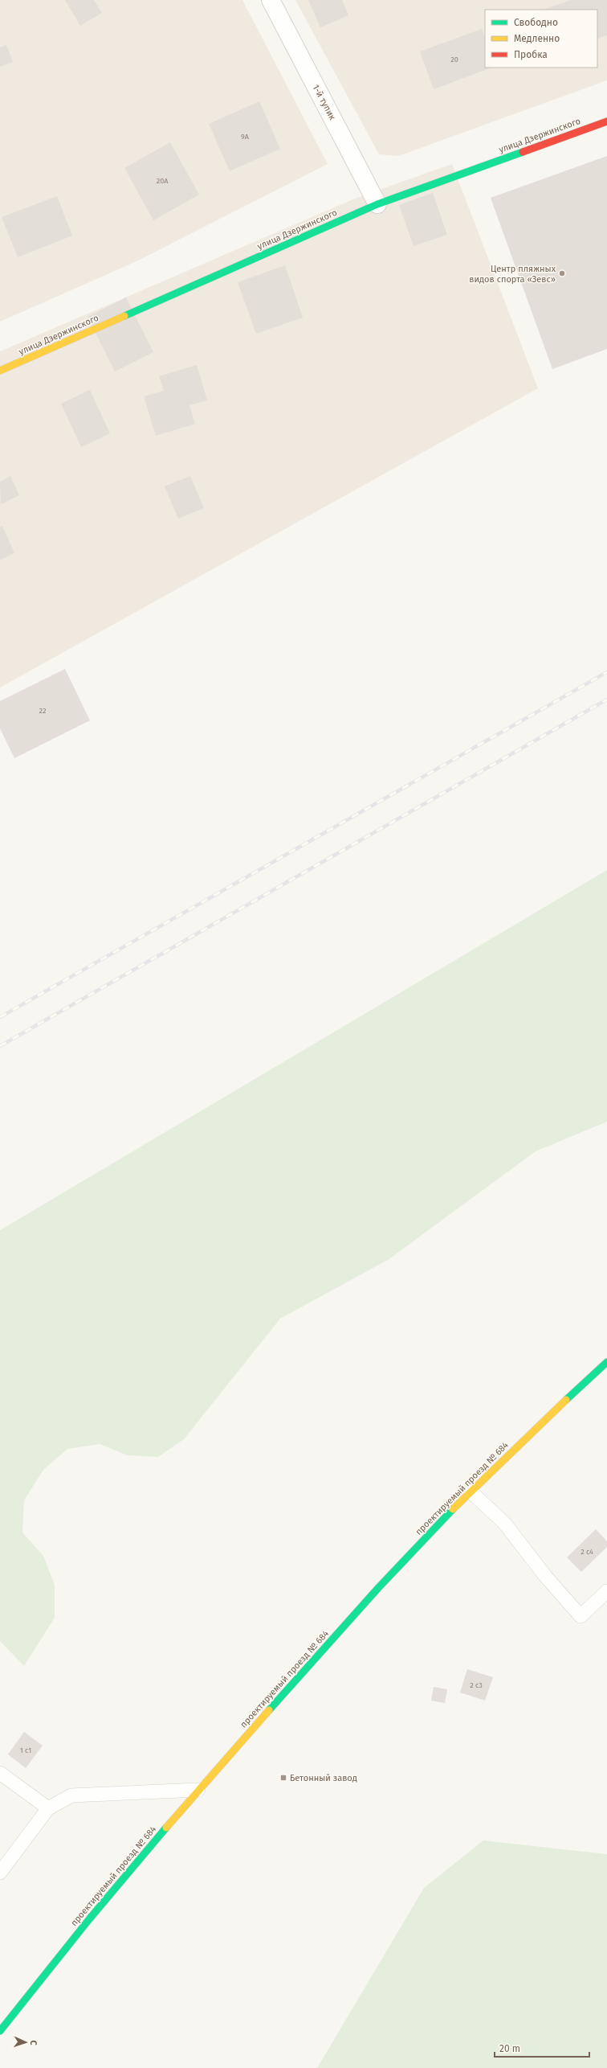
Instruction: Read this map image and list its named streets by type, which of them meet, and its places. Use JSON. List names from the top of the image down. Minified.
{"streets":{"street":["1-й тупик","улица Дзержинского","проектируемый проезд № 684"]},"crossings":[["1-й тупик","улица Дзержинского"]],"places":{"other":["Центр пляжных видов спорта «Зевс»"],"transit":["Бетонный завод"]},"house_numbers":["20","9А","20А","22","2 с4","2 с3","1 с1"],"legend":["Свободно","Медленно","Пробка"],"scale_bar":"20 m","north":"right"}
